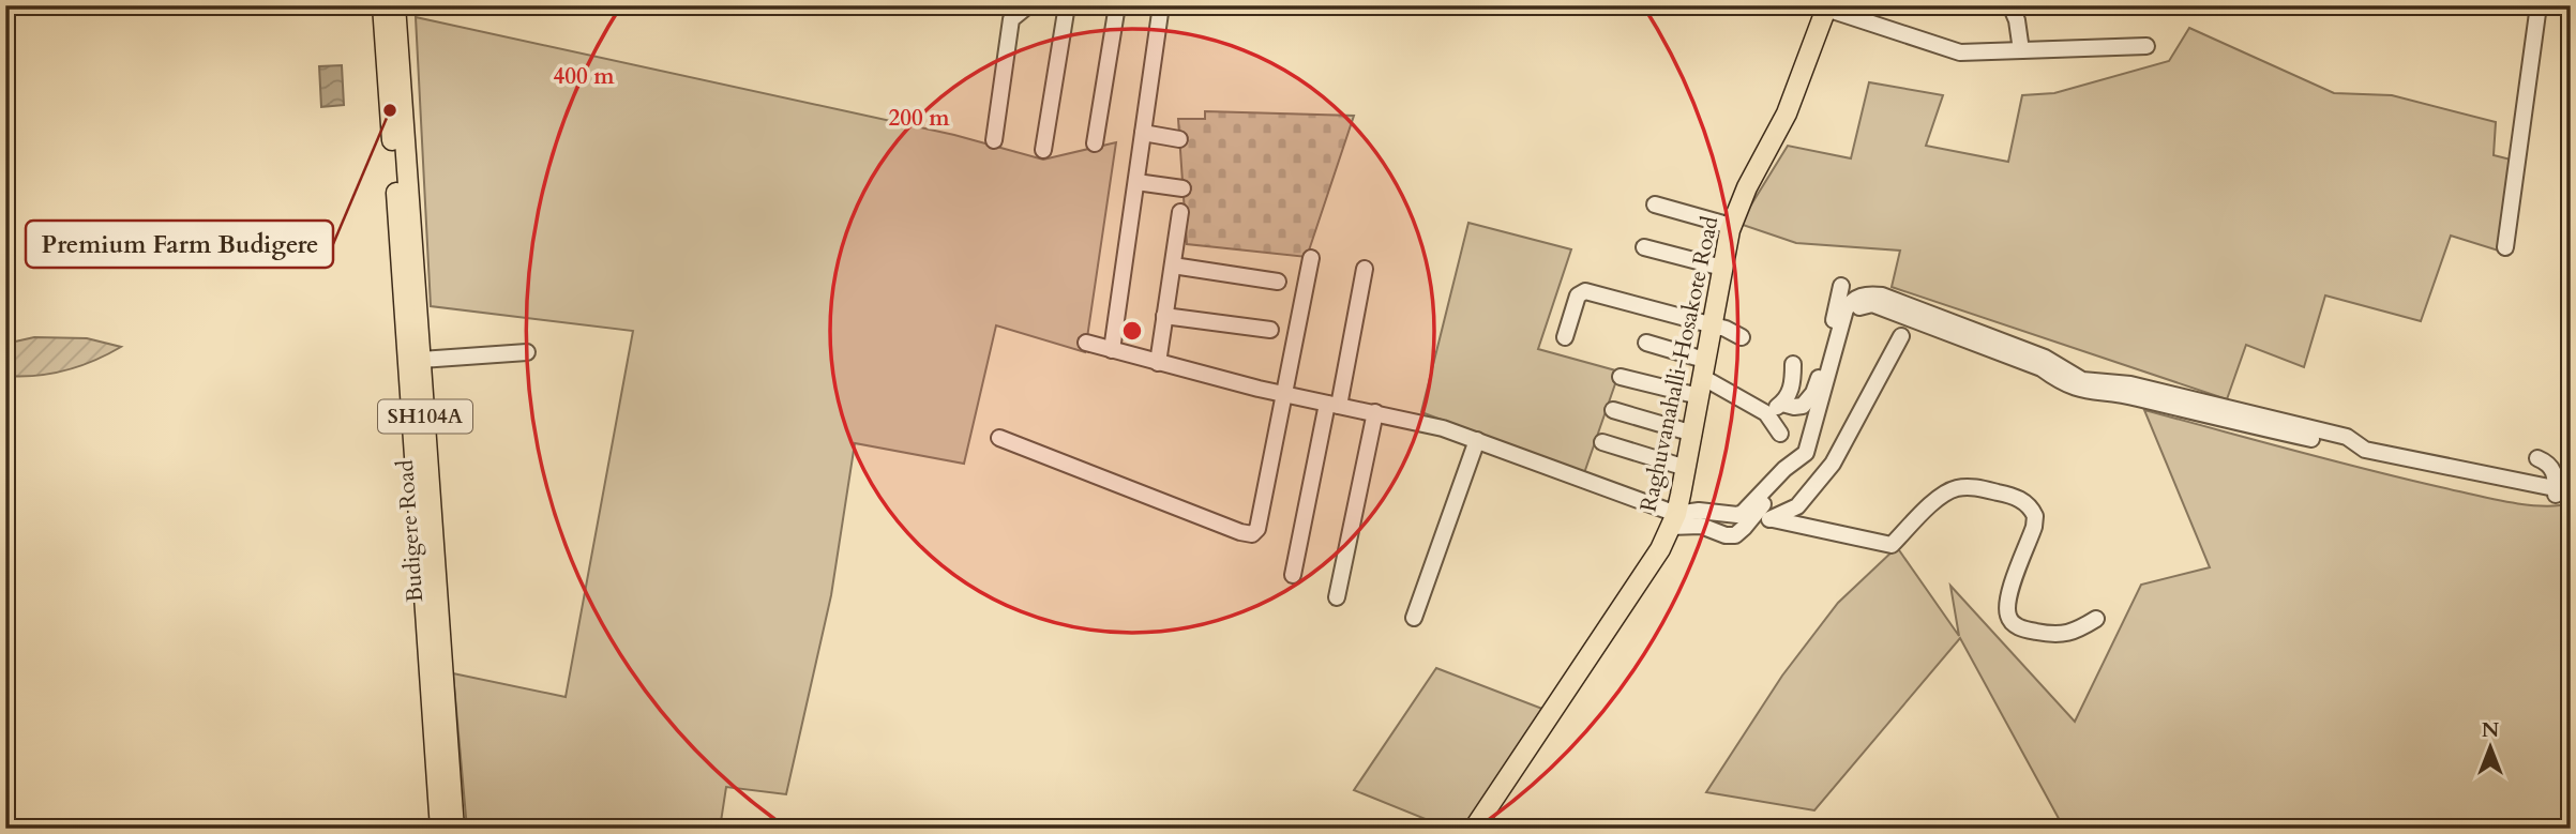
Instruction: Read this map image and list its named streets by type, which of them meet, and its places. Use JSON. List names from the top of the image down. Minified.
{"streets":{"main road":["Raghuvanahalli-Hosakote Road","SH104A","Budigere Road"]},"places":["Premium Farm Budigere"],"north":"top","rings":["400 m","200 m"]}
